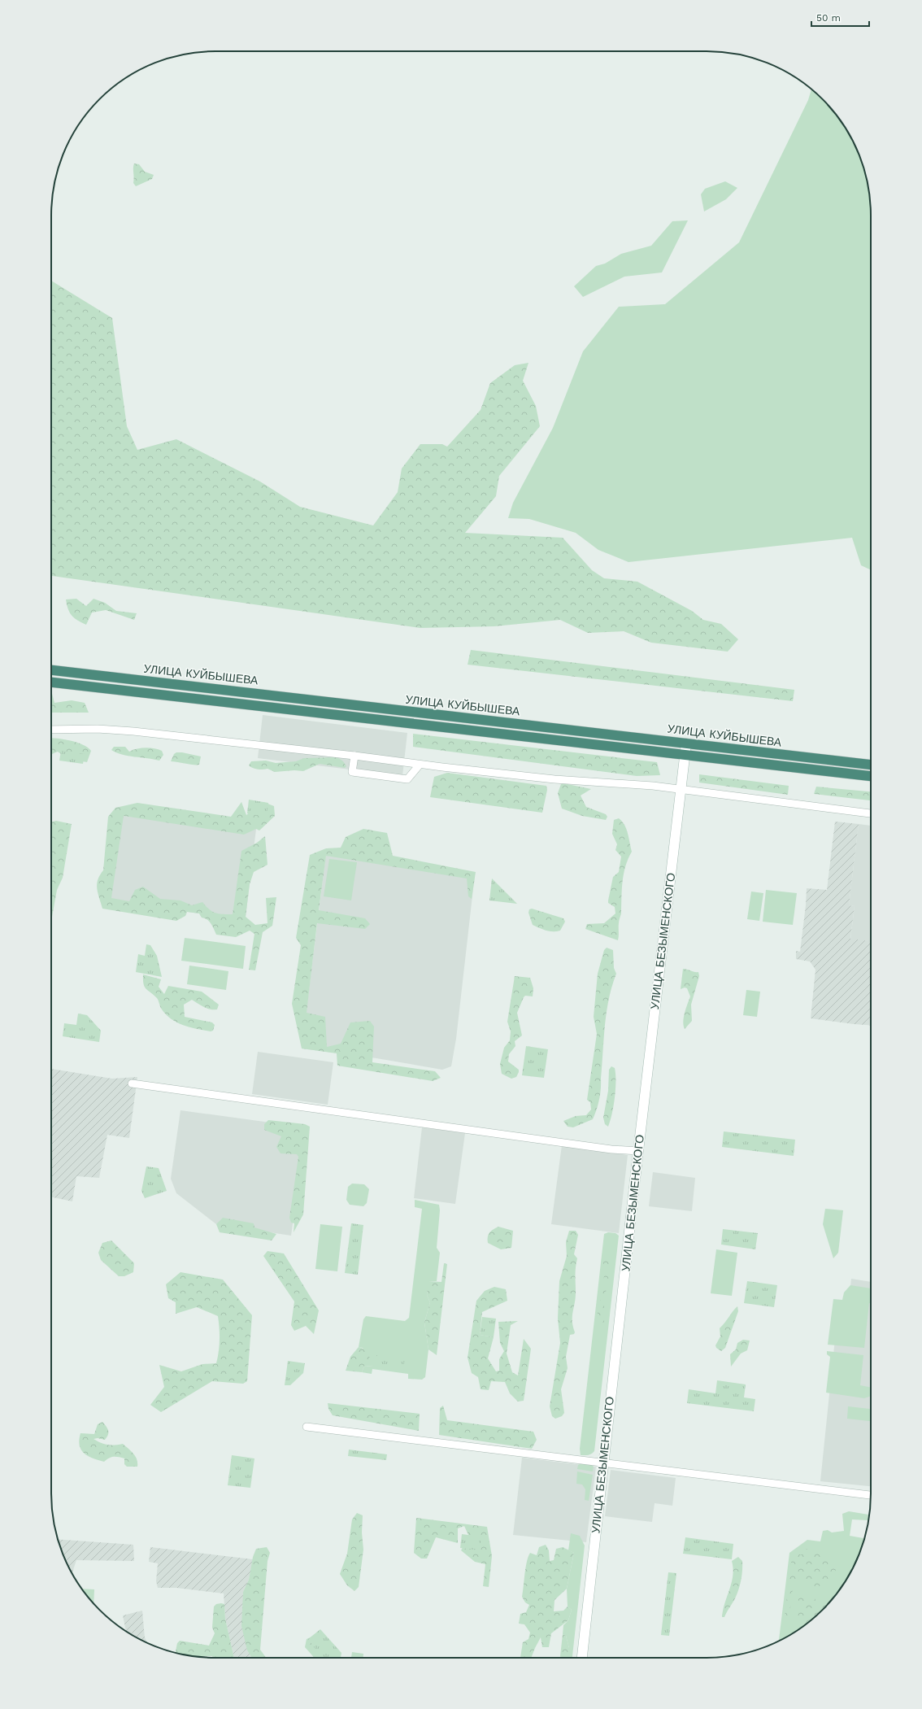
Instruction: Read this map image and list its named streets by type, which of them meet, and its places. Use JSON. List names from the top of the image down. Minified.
{"streets":{"highway":["УЛИЦА КУЙБЫШЕВА"],"main road":["УЛИЦА БЕЗЫМЕНСКОГО"]},"crossings":[["УЛИЦА КУЙБЫШЕВА","УЛИЦА БЕЗЫМЕНСКОГО"]],"scale_bar":"50 m"}
